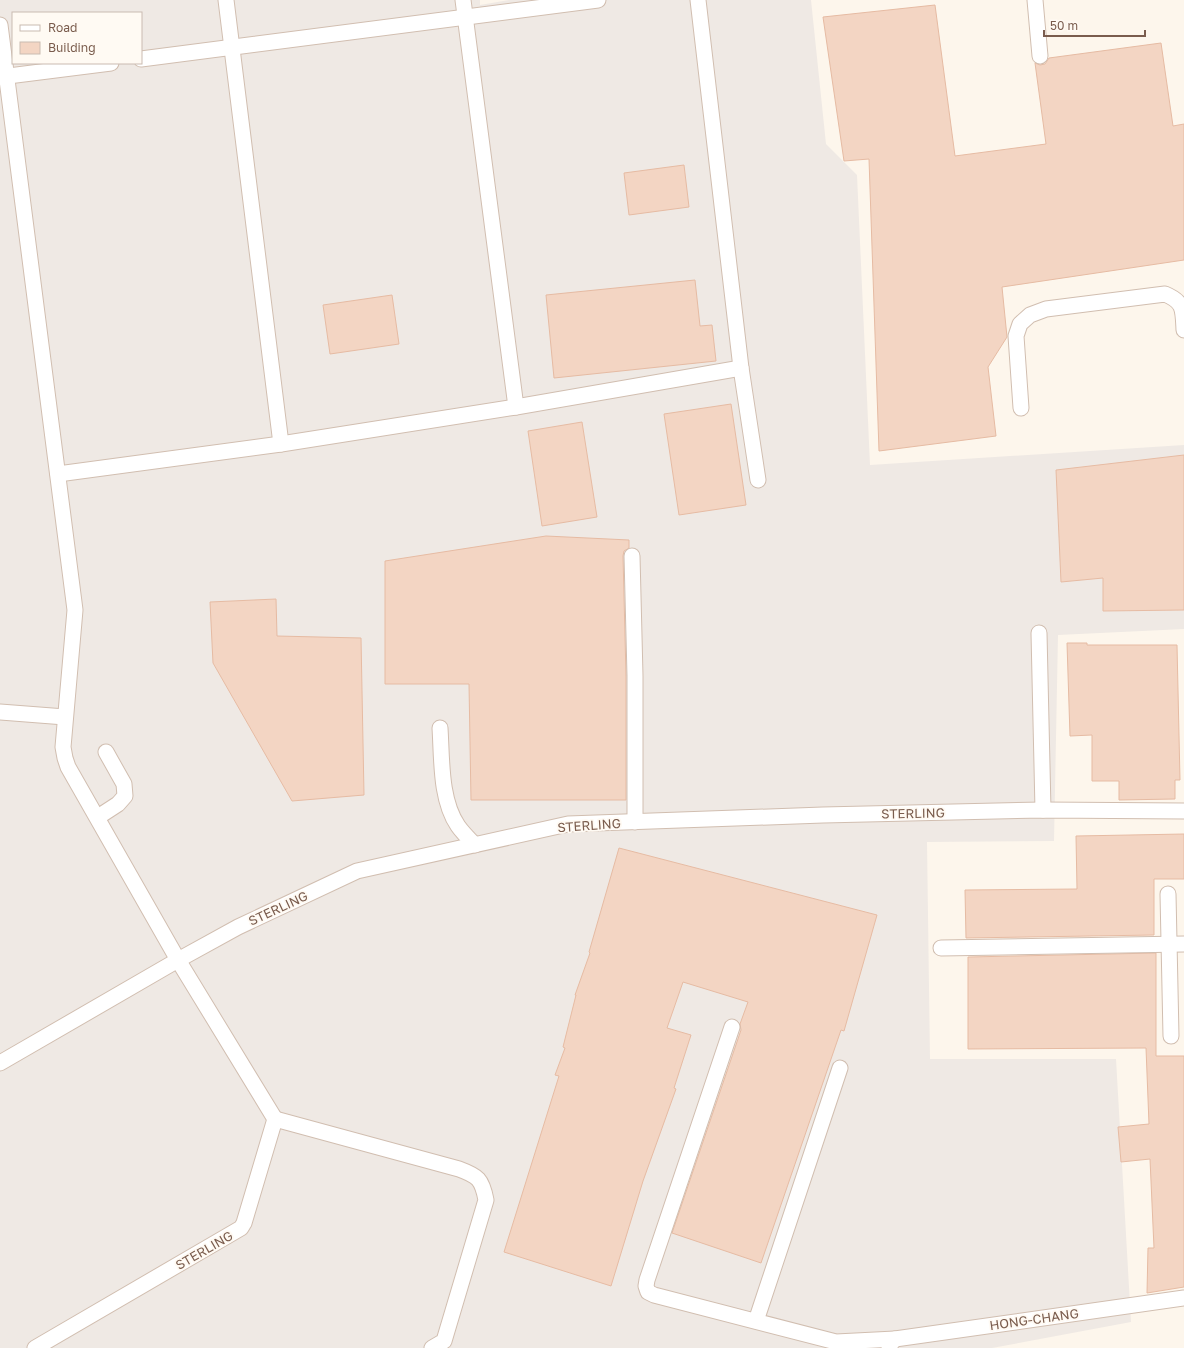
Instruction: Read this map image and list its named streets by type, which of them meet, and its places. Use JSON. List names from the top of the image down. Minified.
{"streets":{"street":["STERLING","HONG-CHANG"]},"legend":["Road","Building"],"scale_bar":"50 m"}
